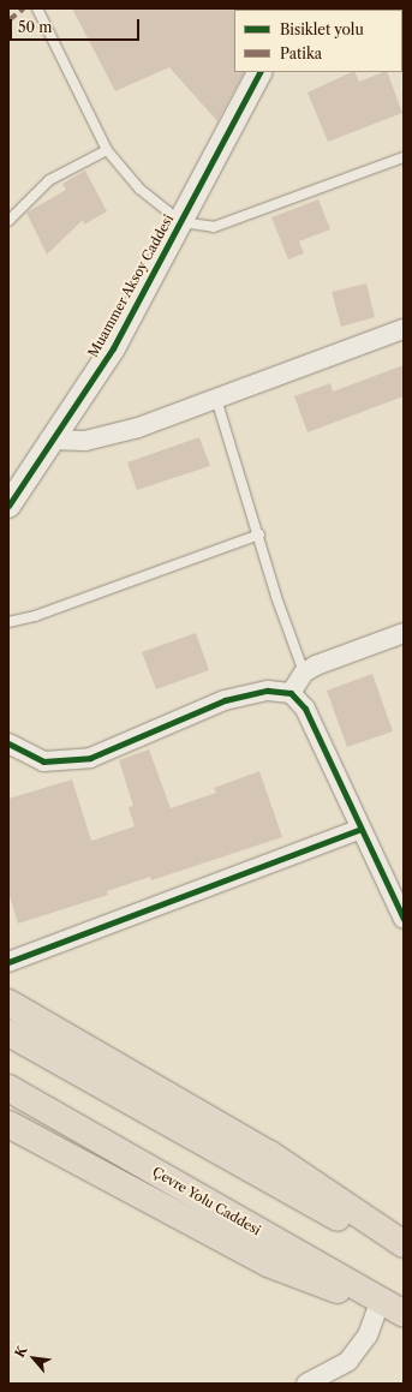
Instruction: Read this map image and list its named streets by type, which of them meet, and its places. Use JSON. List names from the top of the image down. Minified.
{"streets":{"highway":["Çevre Yolu Caddesi"],"street":["Muammer Aksoy Caddesi"]},"legend":["Bisiklet yolu","Patika"],"scale_bar":"50 m","north":"top left"}
